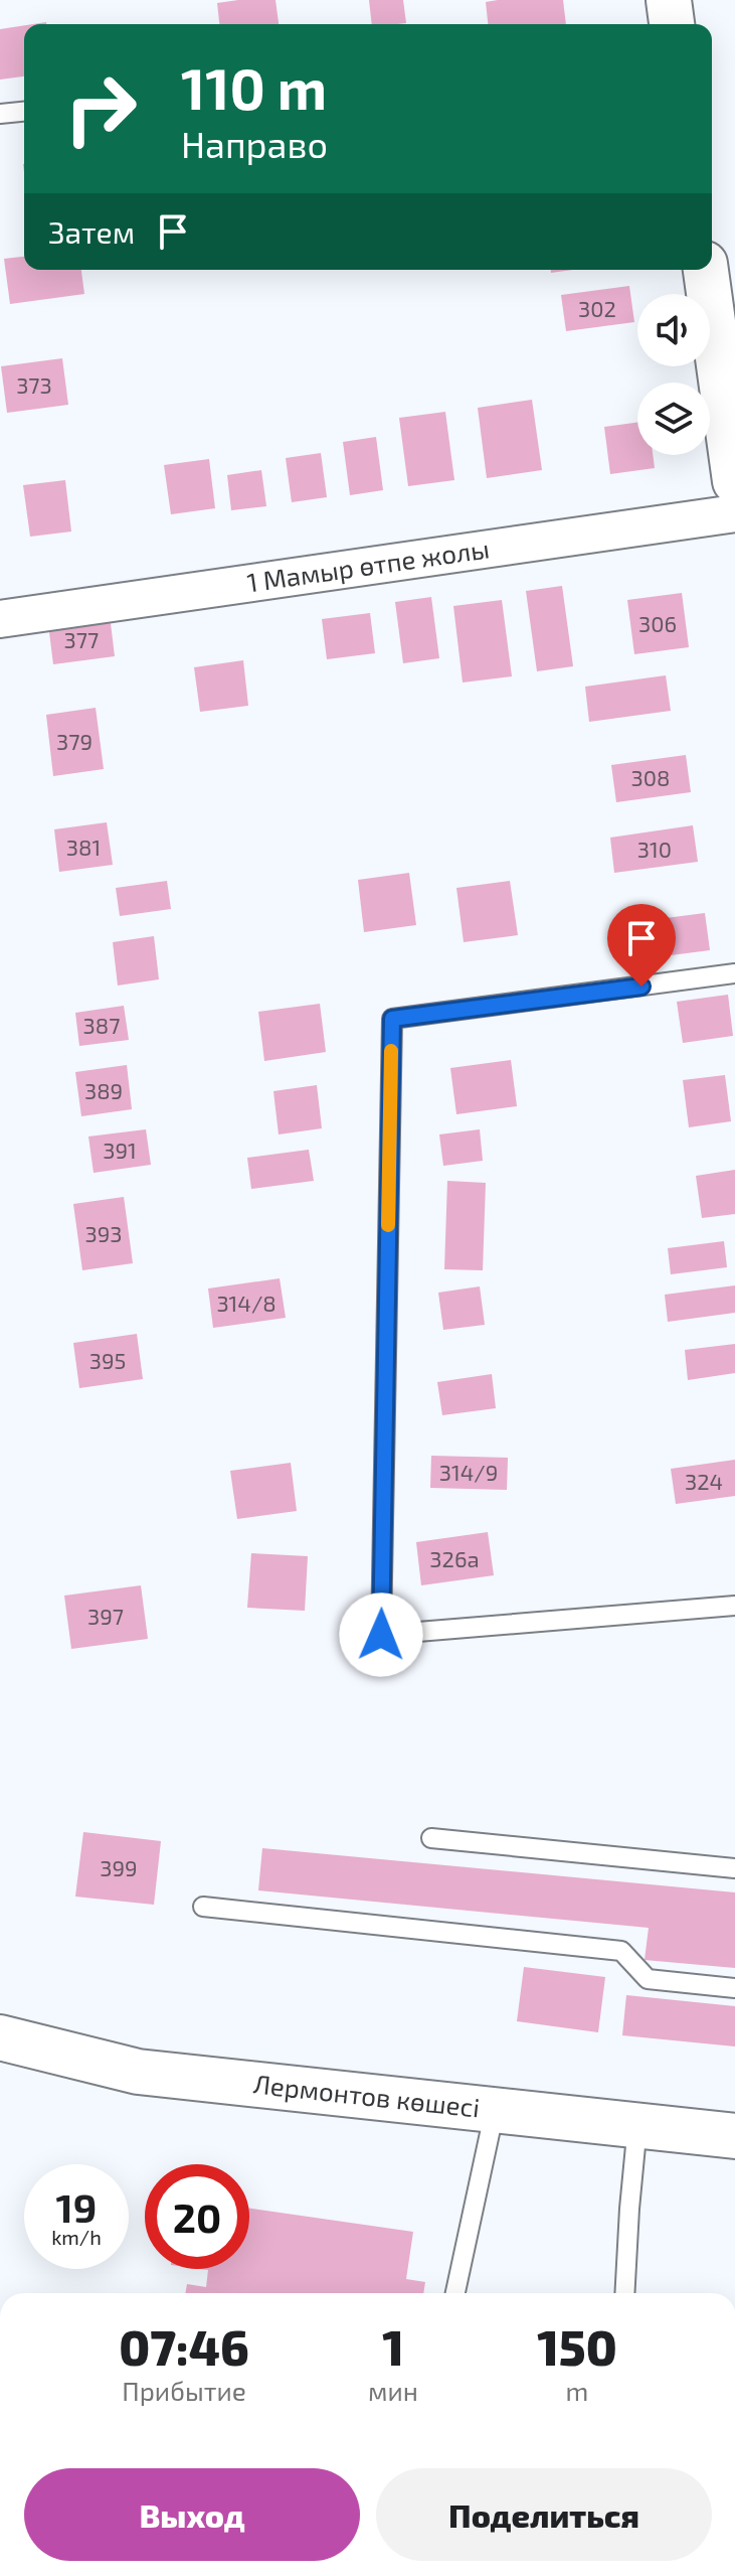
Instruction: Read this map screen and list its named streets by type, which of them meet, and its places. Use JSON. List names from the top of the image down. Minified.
{"streets":{"street":["1 Мамыр өтпе жолы","Лермонтов көшесі"]},"house_numbers":["302","373","306","377","379","308","381","310","387","389","391","393","314/8","395","314/9","324","326а","397","399"],"page":{"turn":["110 m","Направо"],"then":"Затем","speed":"19 km/h","limit":"20","eta":["07:46","Прибытие","1","мин","150","m"],"buttons":["Выход","Поделиться"]}}
